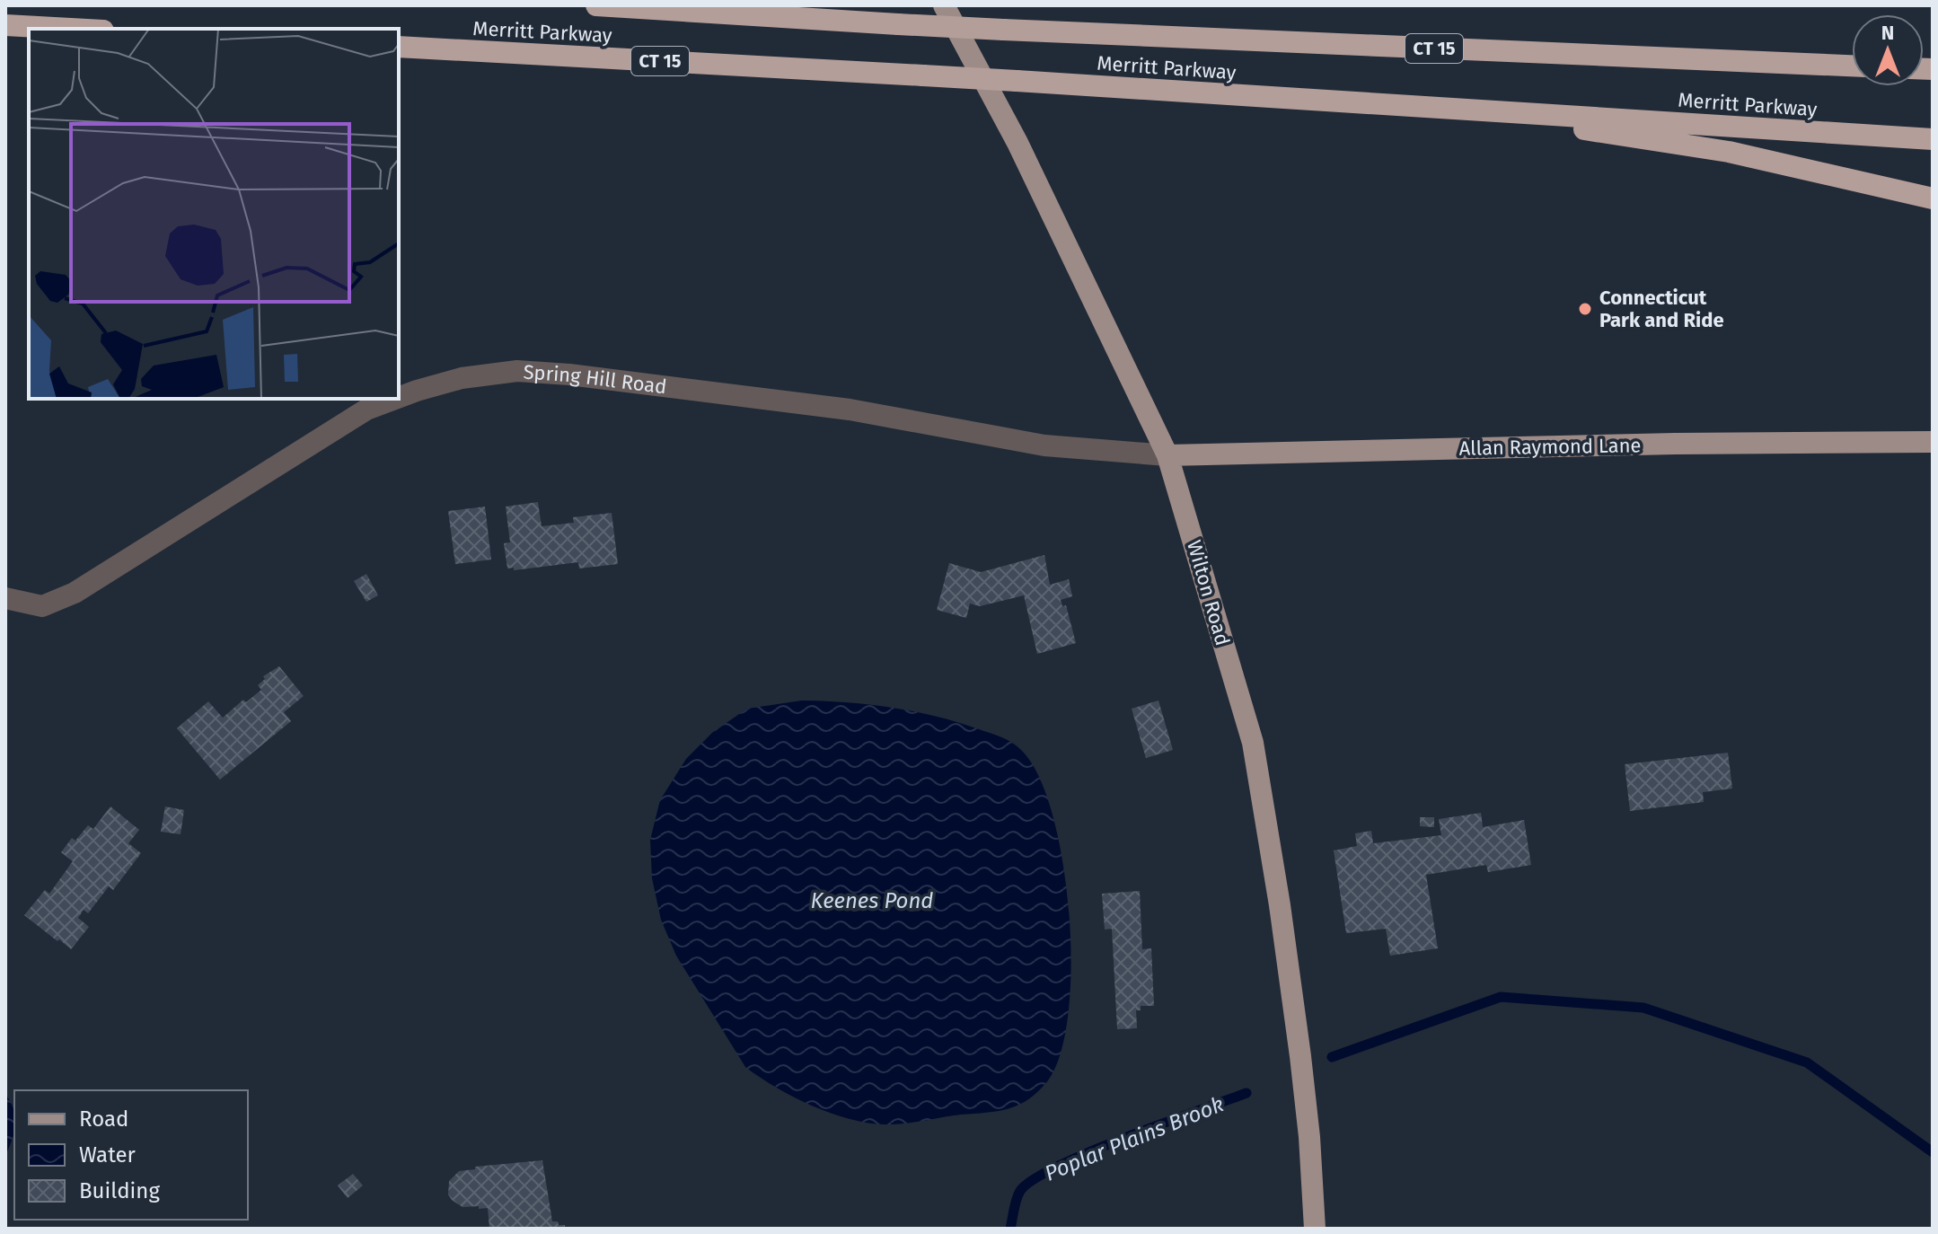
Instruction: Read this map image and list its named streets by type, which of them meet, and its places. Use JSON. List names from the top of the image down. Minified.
{"streets":{"highway":["Merritt Parkway","CT 15"],"main road":["Allan Raymond Lane","Wilton Road"],"street":["Spring Hill Road"]},"crossings":[["Spring Hill Road","Allan Raymond Lane"],["Spring Hill Road","Wilton Road"],["Allan Raymond Lane","Wilton Road"]],"water":["Keenes Pond","Poplar Plains Brook"],"places":["Connecticut Park and Ride"],"legend":["Road","Water","Building"],"north":"top"}
